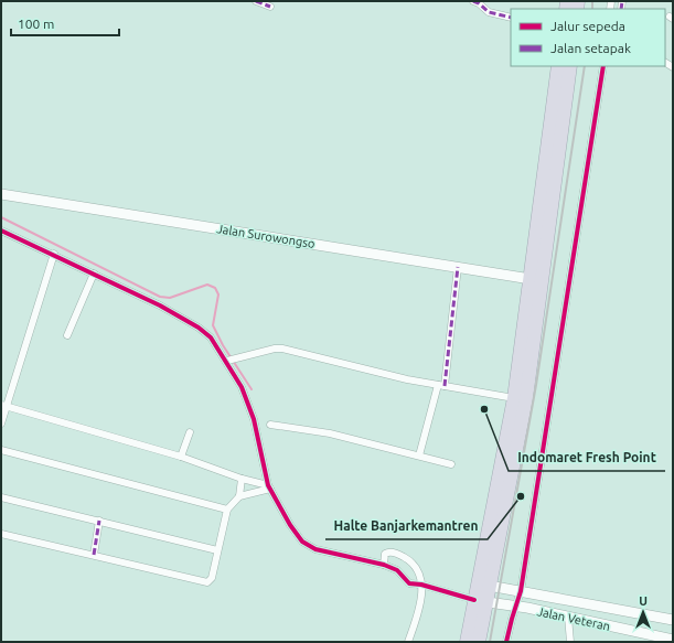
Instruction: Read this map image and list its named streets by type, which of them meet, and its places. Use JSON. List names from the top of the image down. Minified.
{"streets":{"street":["Jalan Surowongso","Jalan Veteran"]},"places":["Indomaret Fresh Point","Halte Banjarkemantren"],"legend":["Jalur sepeda","Jalan setapak"],"scale_bar":"100 m","north":"top"}
